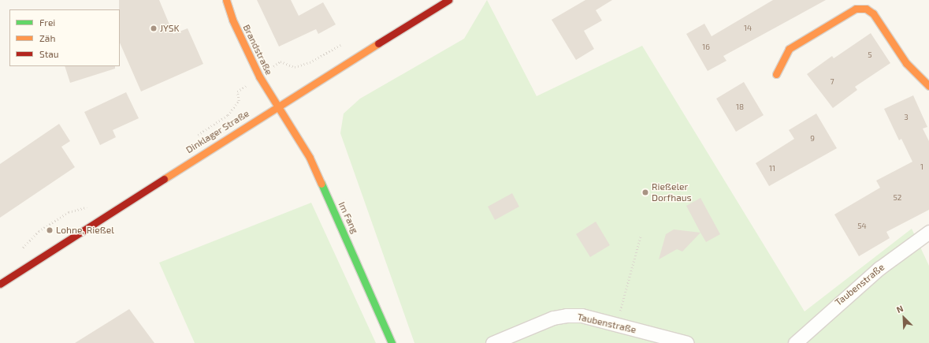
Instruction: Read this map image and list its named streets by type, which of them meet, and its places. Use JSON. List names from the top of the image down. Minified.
{"streets":{"street":["Brandstraße","Dinklager Straße","Im Fang","Taubenstraße"]},"crossings":[["Brandstraße","Dinklager Straße"],["Brandstraße","Im Fang"],["Dinklager Straße","Im Fang"]],"places":["JYSK","Rießeler Dorfhaus","Lohne, Rießel"],"house_numbers":["14","16","5","7","18","3","9","1","11","52","54"],"legend":["Frei","Zäh","Stau"],"north":"top left"}
